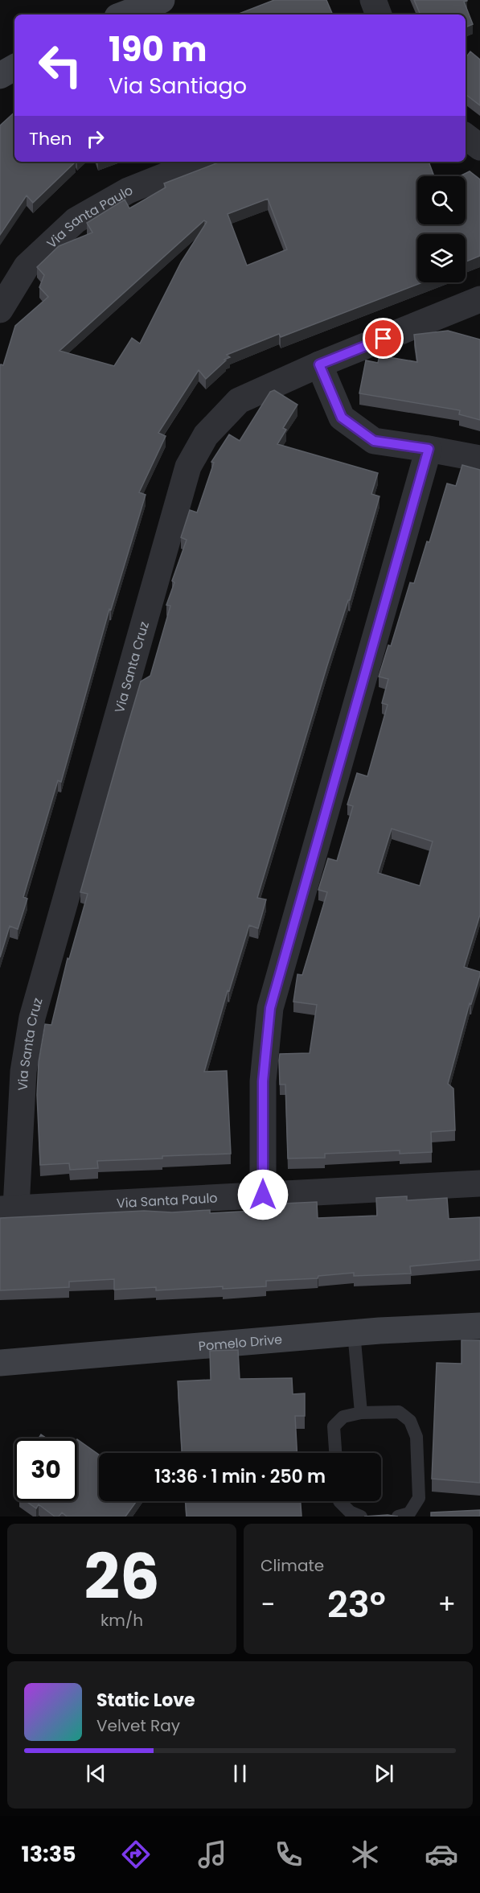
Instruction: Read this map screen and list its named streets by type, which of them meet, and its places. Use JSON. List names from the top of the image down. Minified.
{"streets":{"street":["Via Santa Paulo","Via Santa Cruz","Pomelo Drive"]},"crossings":[["Via Santa Paulo","Via Santa Cruz"]],"page":{"turn":["190 m","Via Santiago"],"then":"Then","limit":"30","trip":"13:36 · 1 min · 250 m","tile":[["26","km/h"],"Climate"],"heat":["−","23°","+"],"song":["Static Love","Velvet Ray"],"tabs":"13:35"}}
